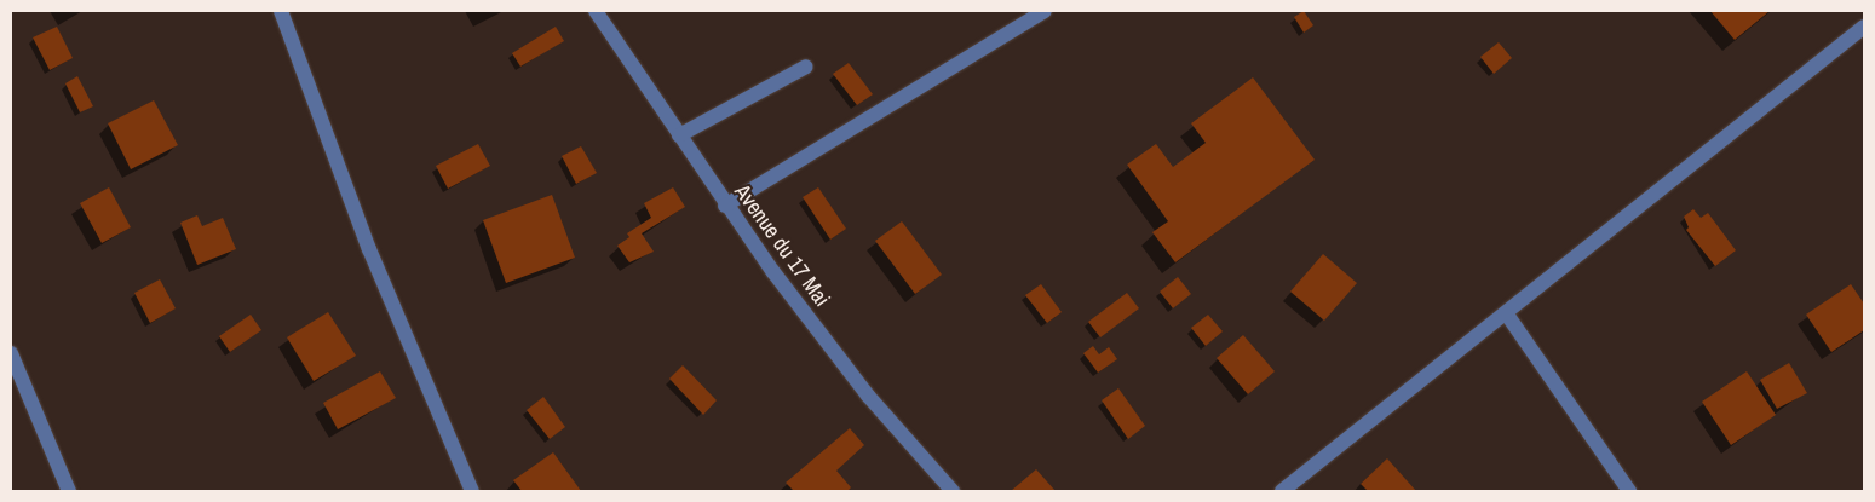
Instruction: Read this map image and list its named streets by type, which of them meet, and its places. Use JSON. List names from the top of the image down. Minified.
{"streets":{"street":["Avenue du 17 Mai"]}}
